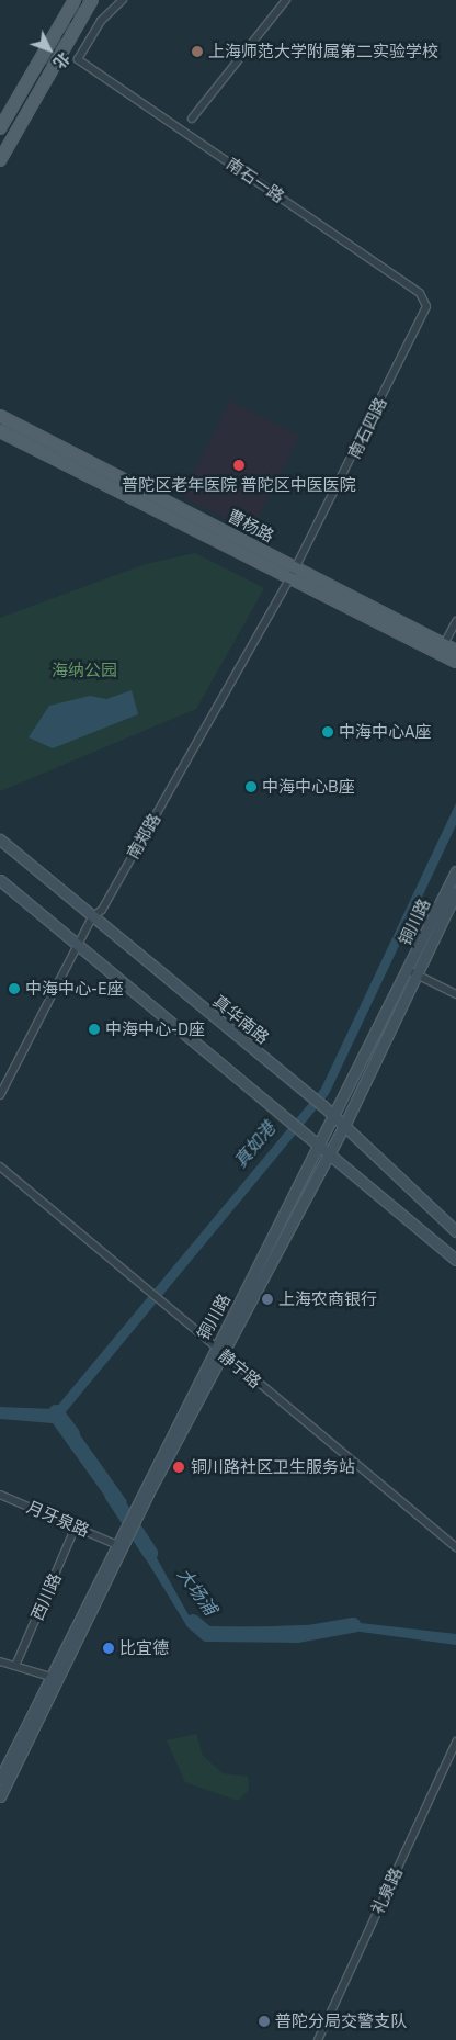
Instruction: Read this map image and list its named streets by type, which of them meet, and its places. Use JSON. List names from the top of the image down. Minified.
{"streets":{"main road":["曹杨路","铜川路","真华南路"],"street":["南石一路","南石四路","南郑路","静宁路","月牙泉路","西川路","礼泉路"]},"crossings":[["南石一路","南石四路"],["南石四路","曹杨路"],["南石四路","南郑路"],["曹杨路","南郑路"],["南郑路","真华南路"],["铜川路","真华南路"],["铜川路","静宁路"],["铜川路","月牙泉路"],["月牙泉路","西川路"]],"water":["真如港","大场浦"],"parks":["海纳公园"],"places":["上海师范大学附属第二实验学校","普陀区老年医院 普陀区中医医院","中海中心A座","中海中心B座","中海中心-E座","中海中心-D座","上海农商银行","铜川路社区卫生服务站","比宜德","普陀分局交警支队"],"north":"bottom right"}
